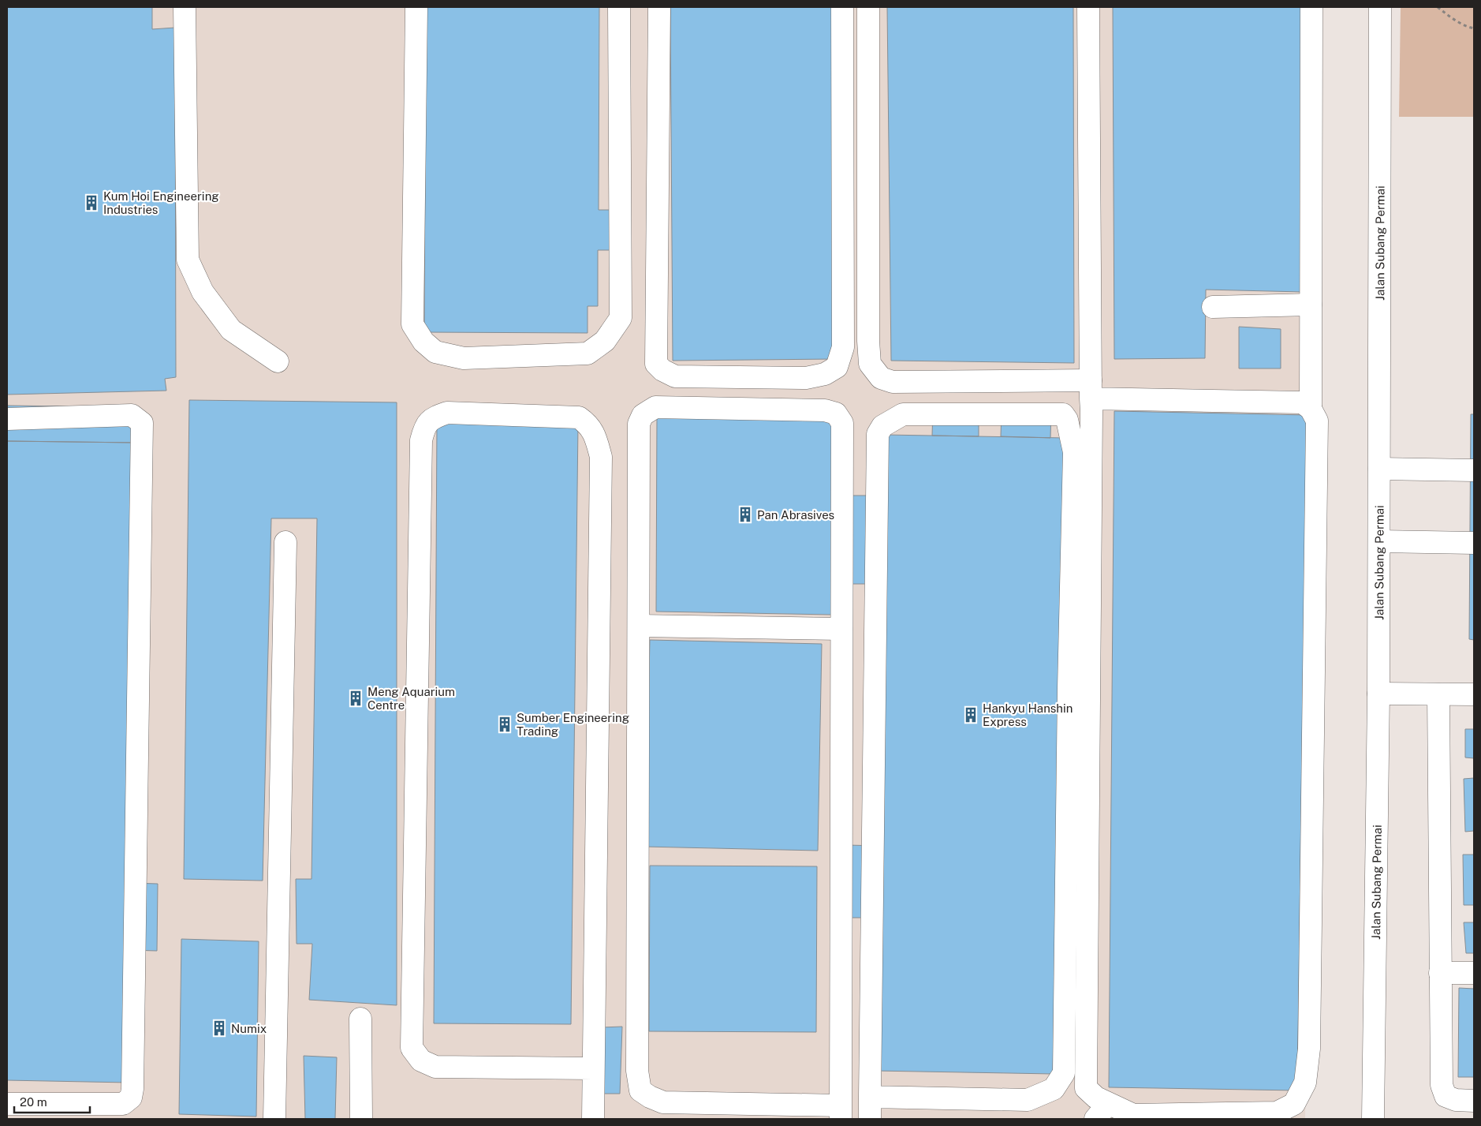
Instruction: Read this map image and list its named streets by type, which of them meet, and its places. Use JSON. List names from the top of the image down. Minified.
{"streets":{"street":["Jalan Subang Permai"]},"places":{"building":["Kum Hoi Engineering Industries","Pan Abrasives","Meng Aquarium Centre","Hankyu Hanshin Express","Sumber Engineering Trading","Numix"]},"scale_bar":"20 m"}
